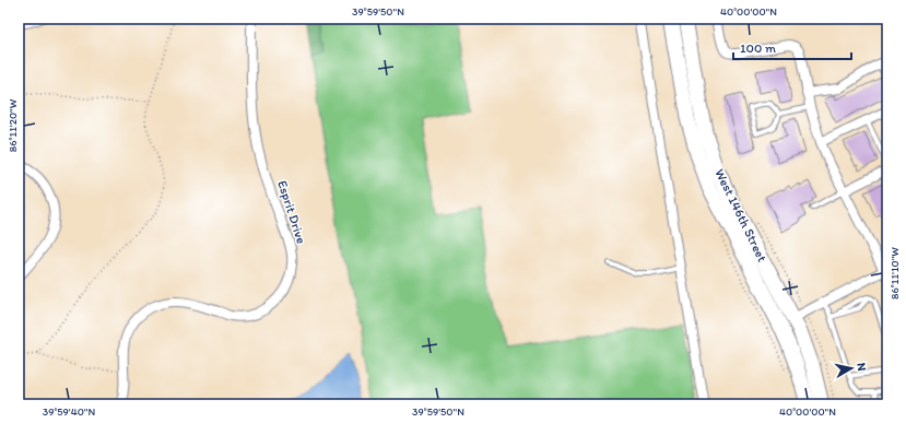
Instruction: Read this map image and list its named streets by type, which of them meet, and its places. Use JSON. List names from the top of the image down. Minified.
{"streets":{"main road":["West 146th Street"],"street":["Esprit Drive"]},"scale_bar":"100 m","north":"right","coordinates":["39°59'50\"N","40°00'00\"N","86°11'20\"W","86°11'10\"W","39°59'40\"N"]}
